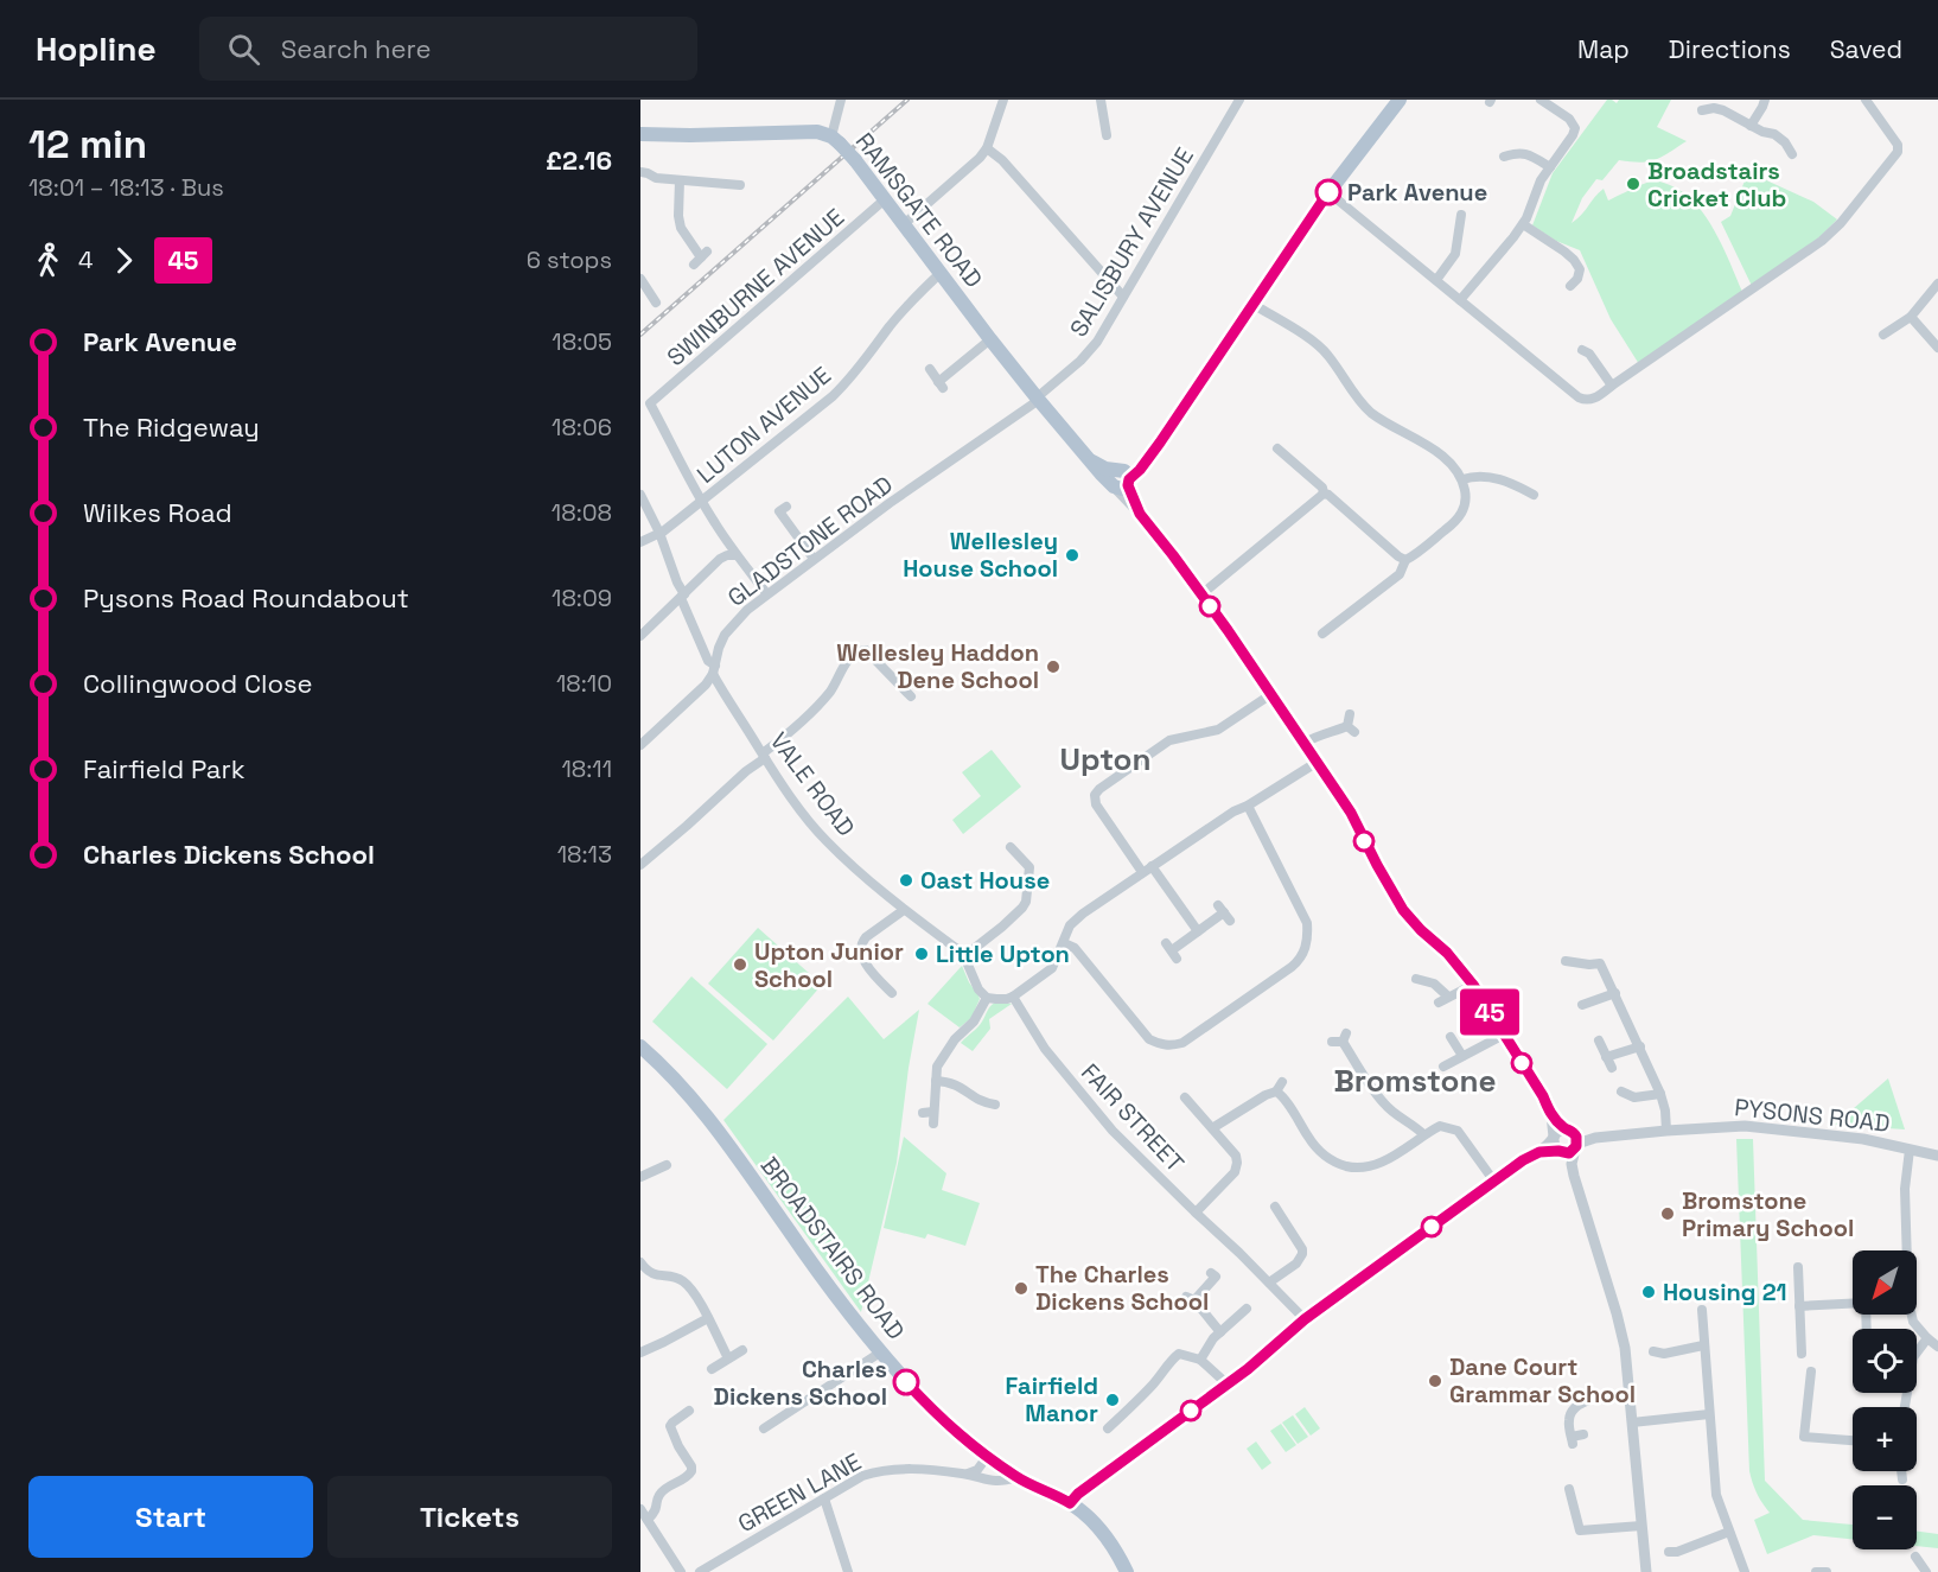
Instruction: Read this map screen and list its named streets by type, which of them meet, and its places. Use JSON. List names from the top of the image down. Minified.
{"streets":{"main road":["RAMSGATE ROAD","BROADSTAIRS ROAD"],"street":["SALISBURY AVENUE","SWINBURNE AVENUE","LUTON AVENUE","GLADSTONE ROAD","VALE ROAD","PYSONS ROAD","FAIR STREET","GREEN LANE"]},"crossings":[["RAMSGATE ROAD","SALISBURY AVENUE"],["RAMSGATE ROAD","SWINBURNE AVENUE"],["RAMSGATE ROAD","LUTON AVENUE"],["RAMSGATE ROAD","GLADSTONE ROAD"],["SALISBURY AVENUE","GLADSTONE ROAD"],["SWINBURNE AVENUE","LUTON AVENUE"],["LUTON AVENUE","VALE ROAD"],["GLADSTONE ROAD","VALE ROAD"],["BROADSTAIRS ROAD","GREEN LANE"]],"districts":["Upton","Bromstone"],"places":["Broadstairs Cricket Club","Park Avenue","Wellesley House School","Wellesley Haddon Dene School","Oast House","Little Upton","Upton Junior School","Bromstone Primary School","The Charles Dickens School","Housing 21","Dane Court Grammar School","Charles Dickens School","Fairfield Manor"],"lines":["bus line 45"],"north":"bottom left","page":{"header":"Hopline","search":"Search here","nav":["Map","Directions","Saved"],"heading":["12 min","18:01 – 18:13 · Bus","£2.16"],"on_map":"45","legs":["4","45","6 stops"],"list":[{"name":"Park Avenue","value":"18:05"},{"name":"The Ridgeway","value":"18:06"},{"name":"Wilkes Road","value":"18:08"},{"name":"Pysons Road Roundabout","value":"18:09"},{"name":"Collingwood Close","value":"18:10"},{"name":"Fairfield Park","value":"18:11"},{"name":"Charles Dickens School","value":"18:13"}],"map_buttons":["+","−"],"buttons":["Start","Tickets"]}}
